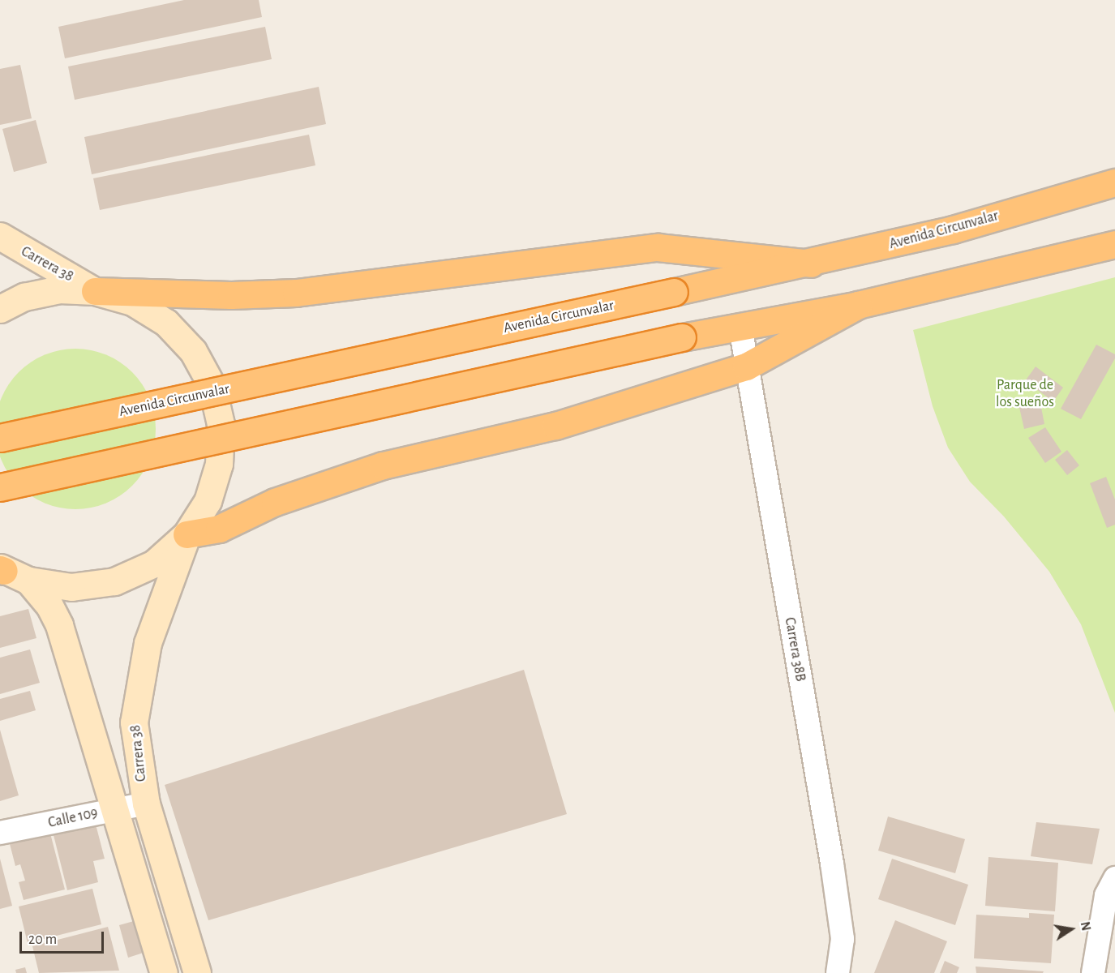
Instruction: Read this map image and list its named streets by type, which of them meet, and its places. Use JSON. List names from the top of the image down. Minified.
{"streets":{"highway":["Avenida Circunvalar"],"main road":["Carrera 38"],"street":["Carrera 38B","Calle 109"]},"crossings":[["Carrera 38","Calle 109"]],"parks":["Parque de los sueños"],"scale_bar":"20 m","north":"right"}
